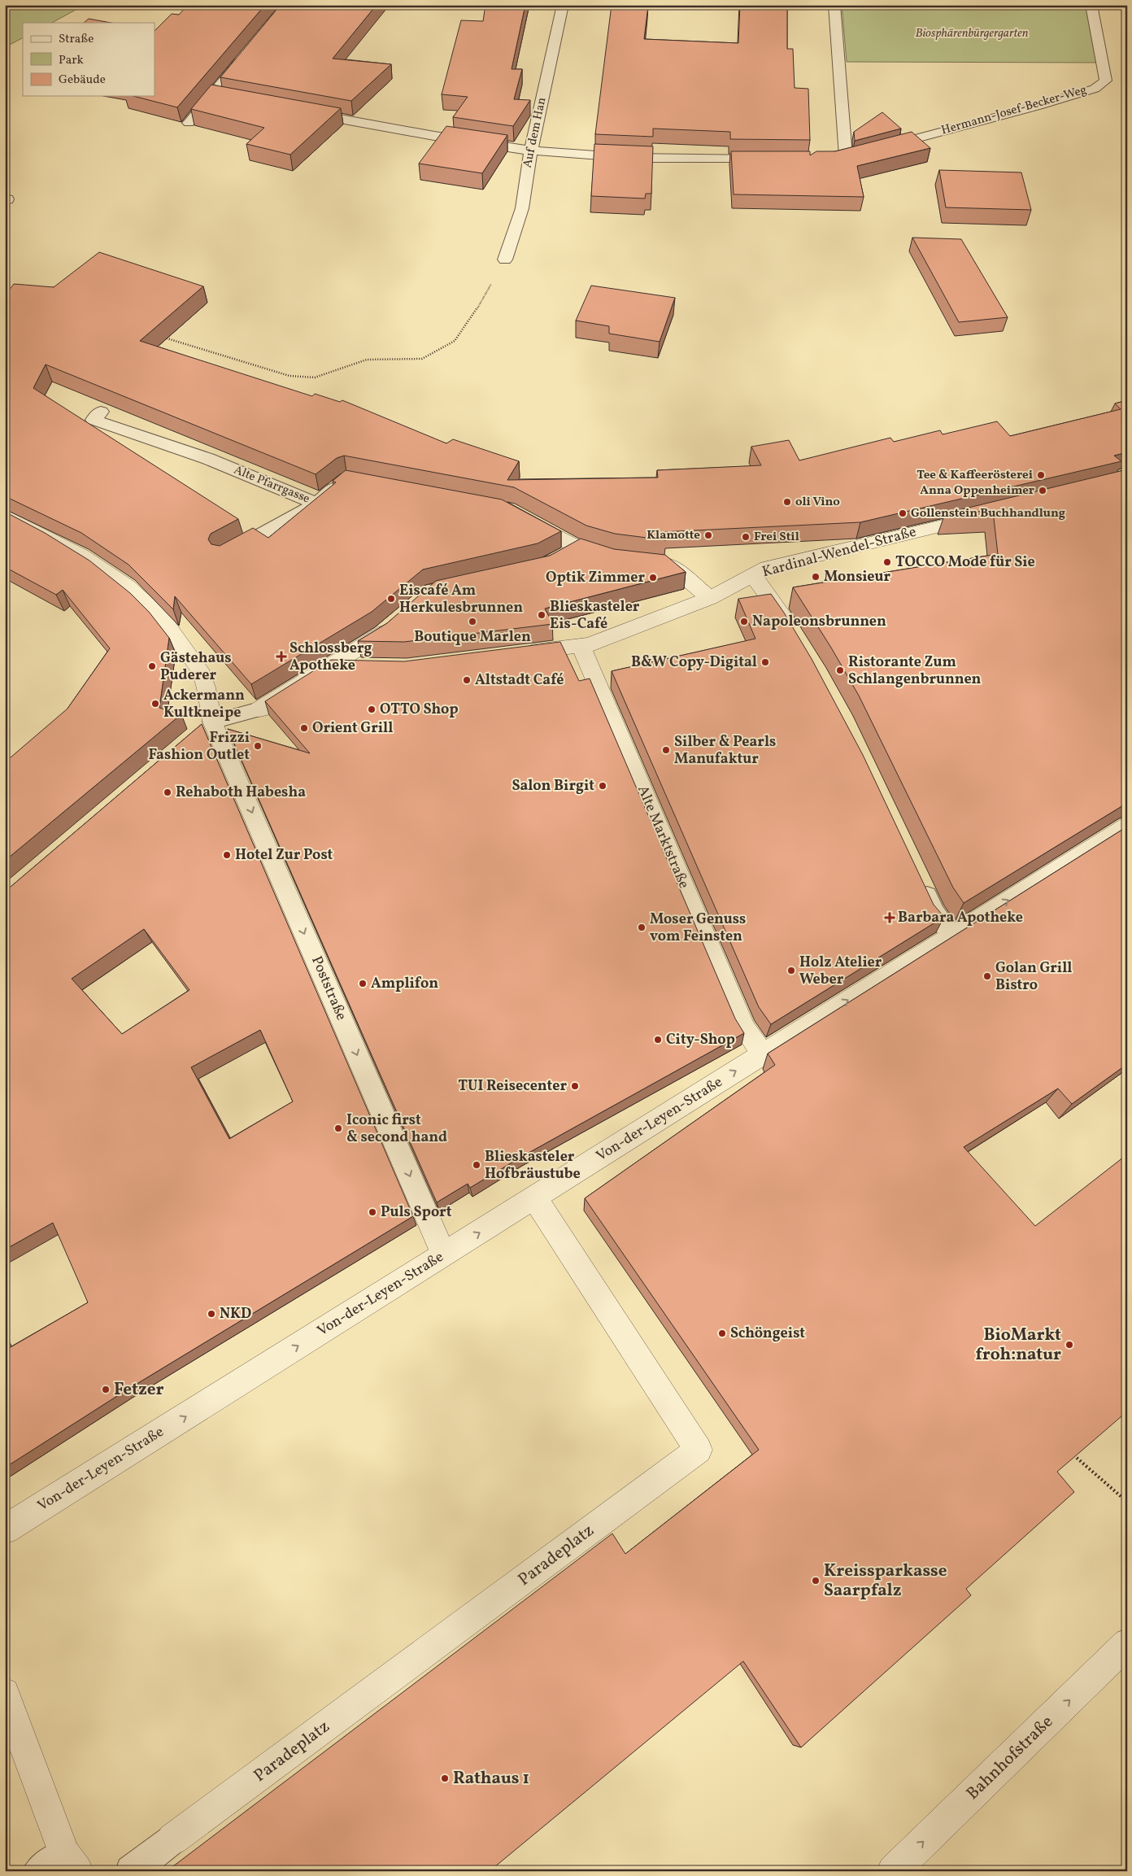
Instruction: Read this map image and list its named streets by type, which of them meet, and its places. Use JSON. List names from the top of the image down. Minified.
{"streets":{"street":["Kardinal-Wendel-Straße","Alte Marktstraße","Poststraße","Von-der-Leyen-Straße","Paradeplatz","Bahnhofstraße"],"lane":["Hermann-Josef-Becker-Weg","Auf dem Han","Alte Pfarrgasse"]},"crossings":[["Kardinal-Wendel-Straße","Alte Marktstraße"],["Alte Marktstraße","Von-der-Leyen-Straße"],["Poststraße","Von-der-Leyen-Straße"],["Von-der-Leyen-Straße","Paradeplatz"]],"one_way":["Poststraße","Von-der-Leyen-Straße","Bahnhofstraße"],"parks":["Biosphärenbürgergarten"],"places":{"other":["Tee & Kaffeerösterei","Anna Oppenheimer","oli Vino","Gollenstein Buchhandlung","Klamotte","Frei Stil","TOCCO Mode für Sie","Monsieur","Optik Zimmer","Eiscafé Am Herkulesbrunnen","Blieskasteler Eis-Café","Boutique Marlen","Napoleonsbrunnen","B&W Copy-Digital","Gästehaus Puderer","Ristorante Zum Schlangenbrunnen","Altstadt Café","Ackermann Kultkneipe","OTTO Shop","Orient Grill","Frizzi Fashion Outlet","Silber & Pearls Manufaktur","Salon Birgit","Rehaboth Habesha","Hotel Zur Post","Moser Genuss vom Feinsten","Holz Atelier Weber","Golan Grill Bistro","Amplifon","City-Shop","TUI Reisecenter","Iconic first & second hand","Blieskasteler Hofbräustube","Puls Sport","NKD","Schöngeist","BioMarkt froh:natur","Fetzer","Kreissparkasse Saarpfalz","Rathaus 1"],"health":["Schlossberg Apotheke","Barbara Apotheke"]},"legend":["Straße","Park","Gebäude"]}
